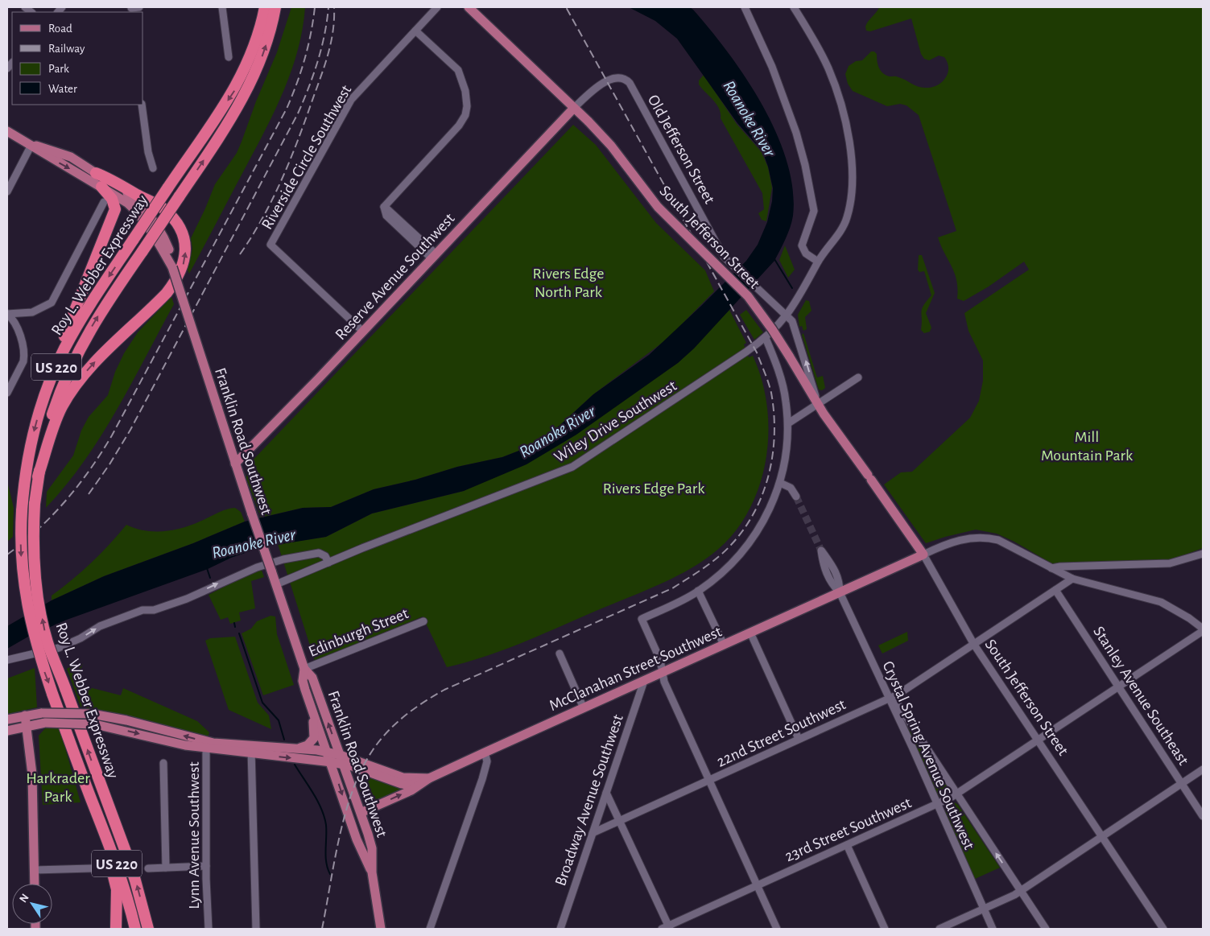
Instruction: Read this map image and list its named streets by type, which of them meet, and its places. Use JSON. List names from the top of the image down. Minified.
{"streets":{"highway":["Roy L. Webber Expressway","US 220"],"main road":["South Jefferson Street","Reserve Avenue Southwest","Franklin Road Southwest","McClanahan Street Southwest"],"street":["Old Jefferson Street","Riverside Circle Southwest","Wiley Drive Southwest","Edinburgh Street","Stanley Avenue Southeast","22nd Street Southwest","Crystal Spring Avenue Southwest","Broadway Avenue Southwest","23rd Street Southwest","Lynn Avenue Southwest"]},"crossings":[["Old Jefferson Street","South Jefferson Street"],["Old Jefferson Street","Reserve Avenue Southwest"],["Old Jefferson Street","Wiley Drive Southwest"],["Riverside Circle Southwest","Reserve Avenue Southwest"],["South Jefferson Street","Reserve Avenue Southwest"],["South Jefferson Street","McClanahan Street Southwest"],["South Jefferson Street","22nd Street Southwest"],["South Jefferson Street","23rd Street Southwest"],["Reserve Avenue Southwest","Franklin Road Southwest"],["Wiley Drive Southwest","Franklin Road Southwest"],["Franklin Road Southwest","Edinburgh Street"],["Franklin Road Southwest","McClanahan Street Southwest"],["McClanahan Street Southwest","Crystal Spring Avenue Southwest"],["McClanahan Street Southwest","Broadway Avenue Southwest"],["Stanley Avenue Southeast","22nd Street Southwest"],["Stanley Avenue Southeast","23rd Street Southwest"],["22nd Street Southwest","Crystal Spring Avenue Southwest"],["22nd Street Southwest","Broadway Avenue Southwest"],["Crystal Spring Avenue Southwest","23rd Street Southwest"]],"water":["Roanoke River"],"parks":["Rivers Edge North Park","Mill Mountain Park","Rivers Edge Park","Harkrader Park"],"legend":["Road","Railway","Park","Water"],"north":"top left"}
